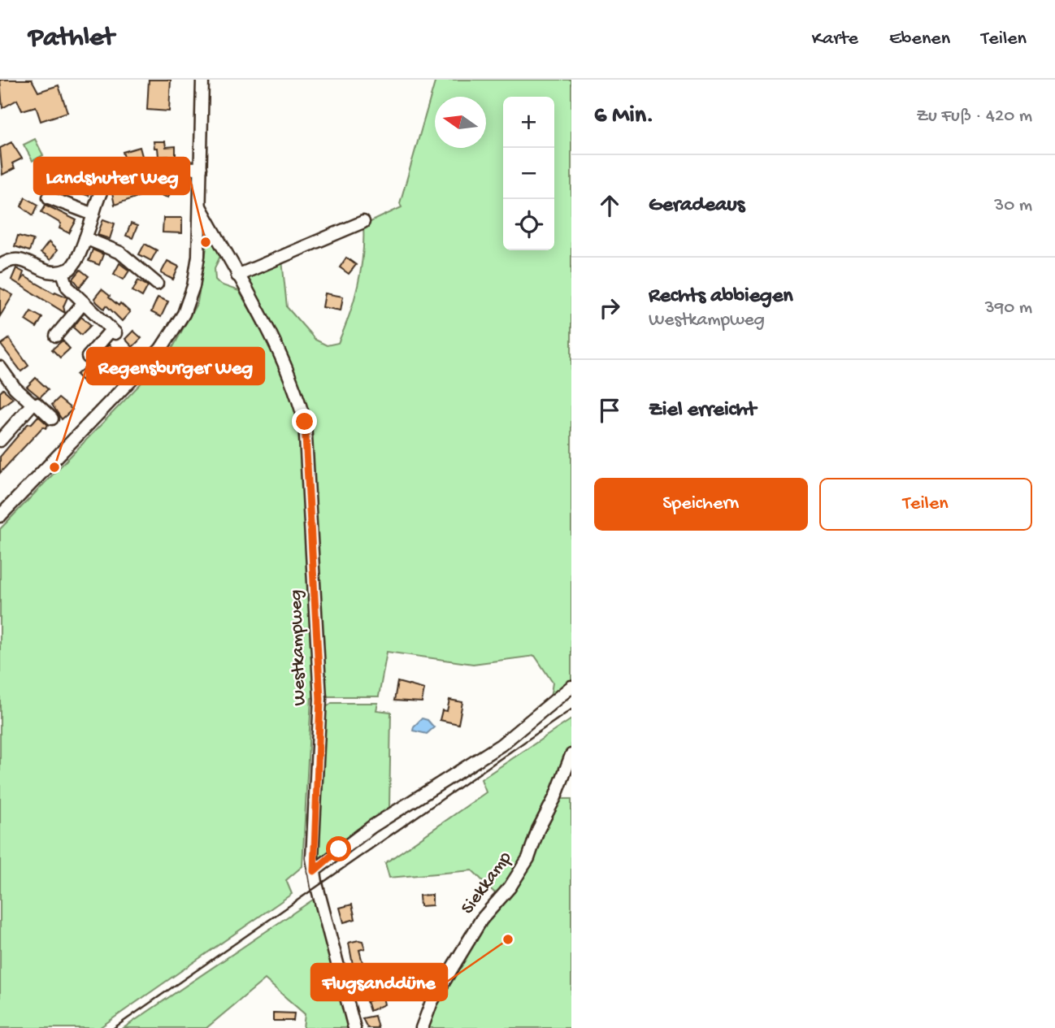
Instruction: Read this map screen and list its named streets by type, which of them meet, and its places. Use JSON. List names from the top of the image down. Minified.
{"streets":{"street":["Westkampweg","Siekkamp"]},"places":["Landshuter Weg","Regensburger Weg","Flugsanddüne"],"north":"left","page":{"header":"Pathlet","nav":["Karte","Ebenen","Teilen"],"heading":["6 Min.","Zu Fuß · 420 m"],"map_buttons":["+","−"],"list":[["Geradeaus","30 m"],["Rechts abbiegen","Westkampweg","390 m"],"Ziel erreicht"],"buttons":["Speichern","Teilen"]}}
